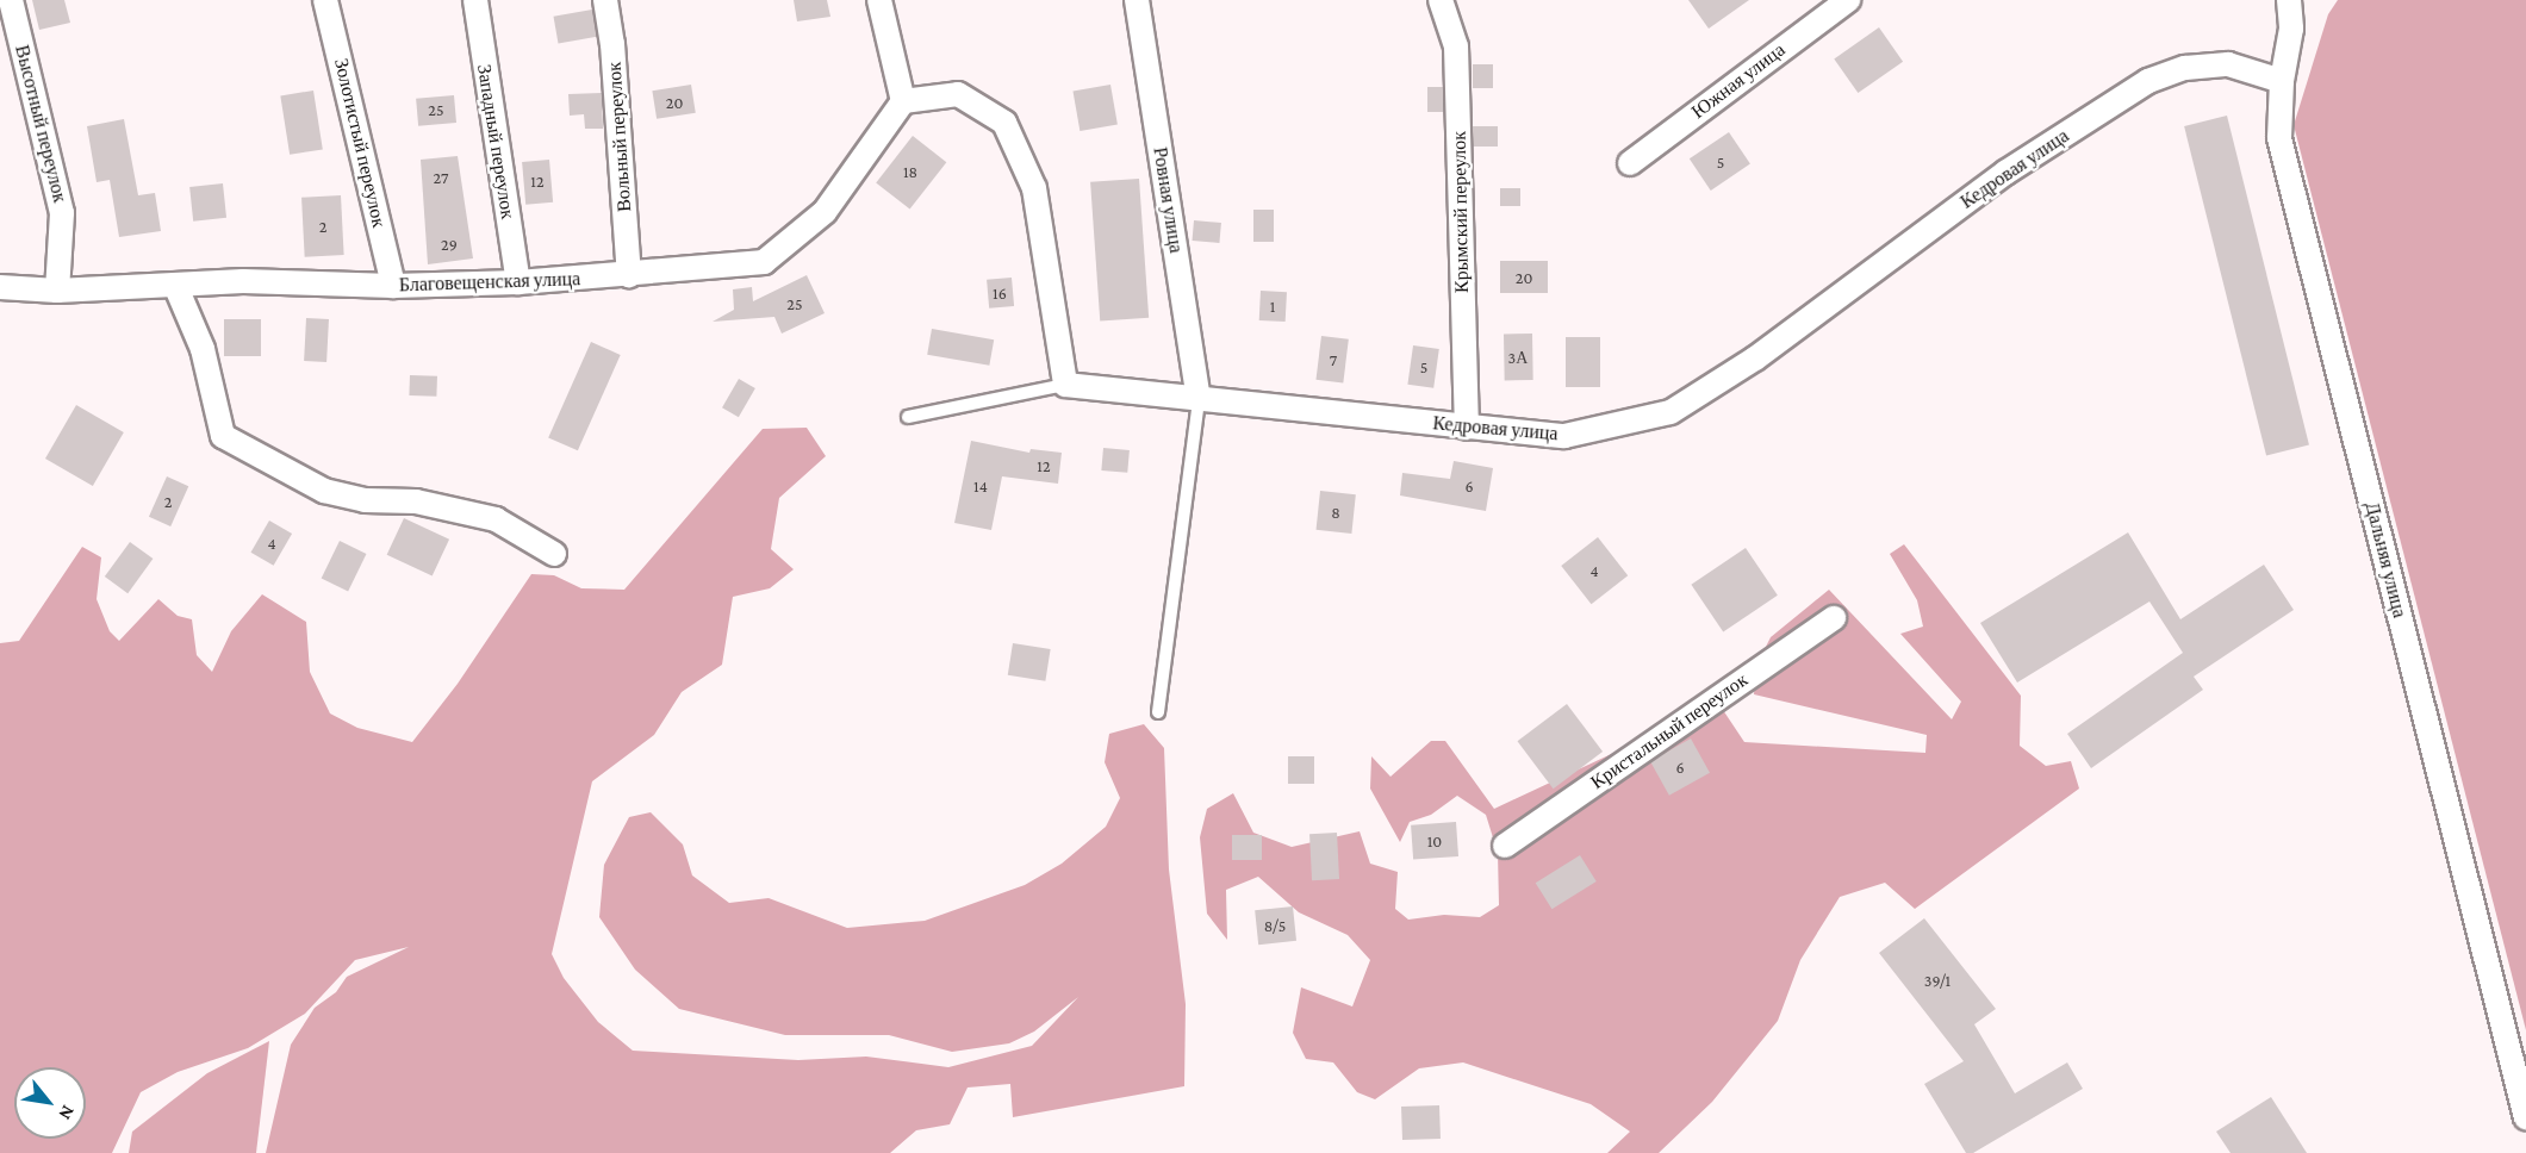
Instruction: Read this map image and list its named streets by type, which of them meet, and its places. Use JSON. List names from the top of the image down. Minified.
{"streets":{"street":["Южная улица","Высотный переулок","Вольный переулок","Западный переулок","Золотистый переулок","Кедровая улица","Ровная улица","Крымский переулок","Благовещенская улица","Дальняя улица","Кристальный переулок"]},"crossings":[["Высотный переулок","Благовещенская улица"],["Вольный переулок","Благовещенская улица"],["Западный переулок","Благовещенская улица"],["Золотистый переулок","Благовещенская улица"],["Кедровая улица","Ровная улица"],["Кедровая улица","Крымский переулок"],["Кедровая улица","Дальняя улица"]],"house_numbers":["20","25","5","18","27","12","2","29","20","16","25","1","3А","7","5","12","14","6","2","8","4","4","6","10","8/5","39/1"],"north":"bottom right"}
